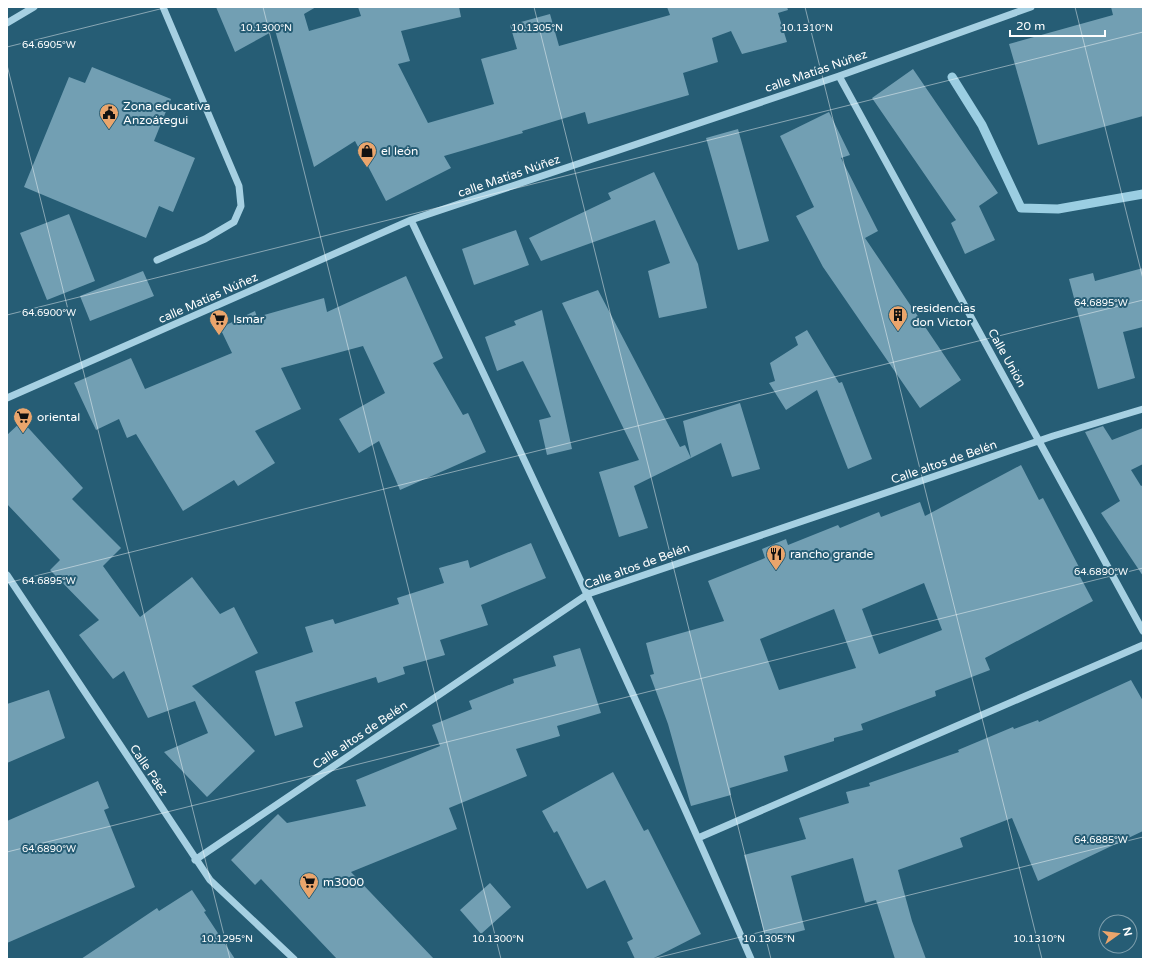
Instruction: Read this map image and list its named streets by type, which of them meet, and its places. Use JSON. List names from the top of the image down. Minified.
{"streets":{"street":["calle Matías Núñez","Calle Unión","Calle altos de Belén","Calle Páez"]},"crossings":[["calle Matías Núñez","Calle Unión"],["Calle Unión","Calle altos de Belén"],["Calle altos de Belén","Calle Páez"]],"places":{"public building":["Zona educativa Anzoátegui"],"shop":["el león"],"building":["residencias don Victor"],"supermarket":["Ismar","oriental","m3000"],"restaurant":["rancho grande"]},"scale_bar":"20 m","north":"right","coordinates":["10.1300°N","10.1305°N","10.1310°N","64.6905°W","64.6895°W","64.6900°W","64.6890°W","64.6885°W","10.1295°N"]}
